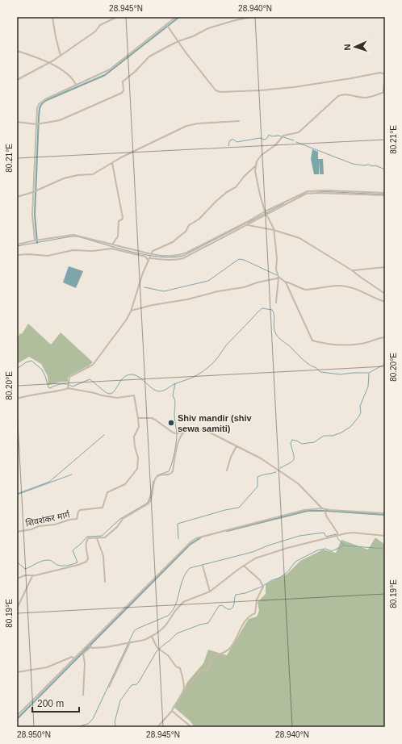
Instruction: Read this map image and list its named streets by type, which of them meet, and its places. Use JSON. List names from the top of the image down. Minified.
{"streets":{"street":["शिवशंकर मार्ग"]},"places":["Shiv mandir (shiv sewa samiti)"],"scale_bar":"200 m","north":"left","coordinates":["28.945°N","28.940°N","80.21°E","80.20°E","80.19°E","28.950°N"]}
